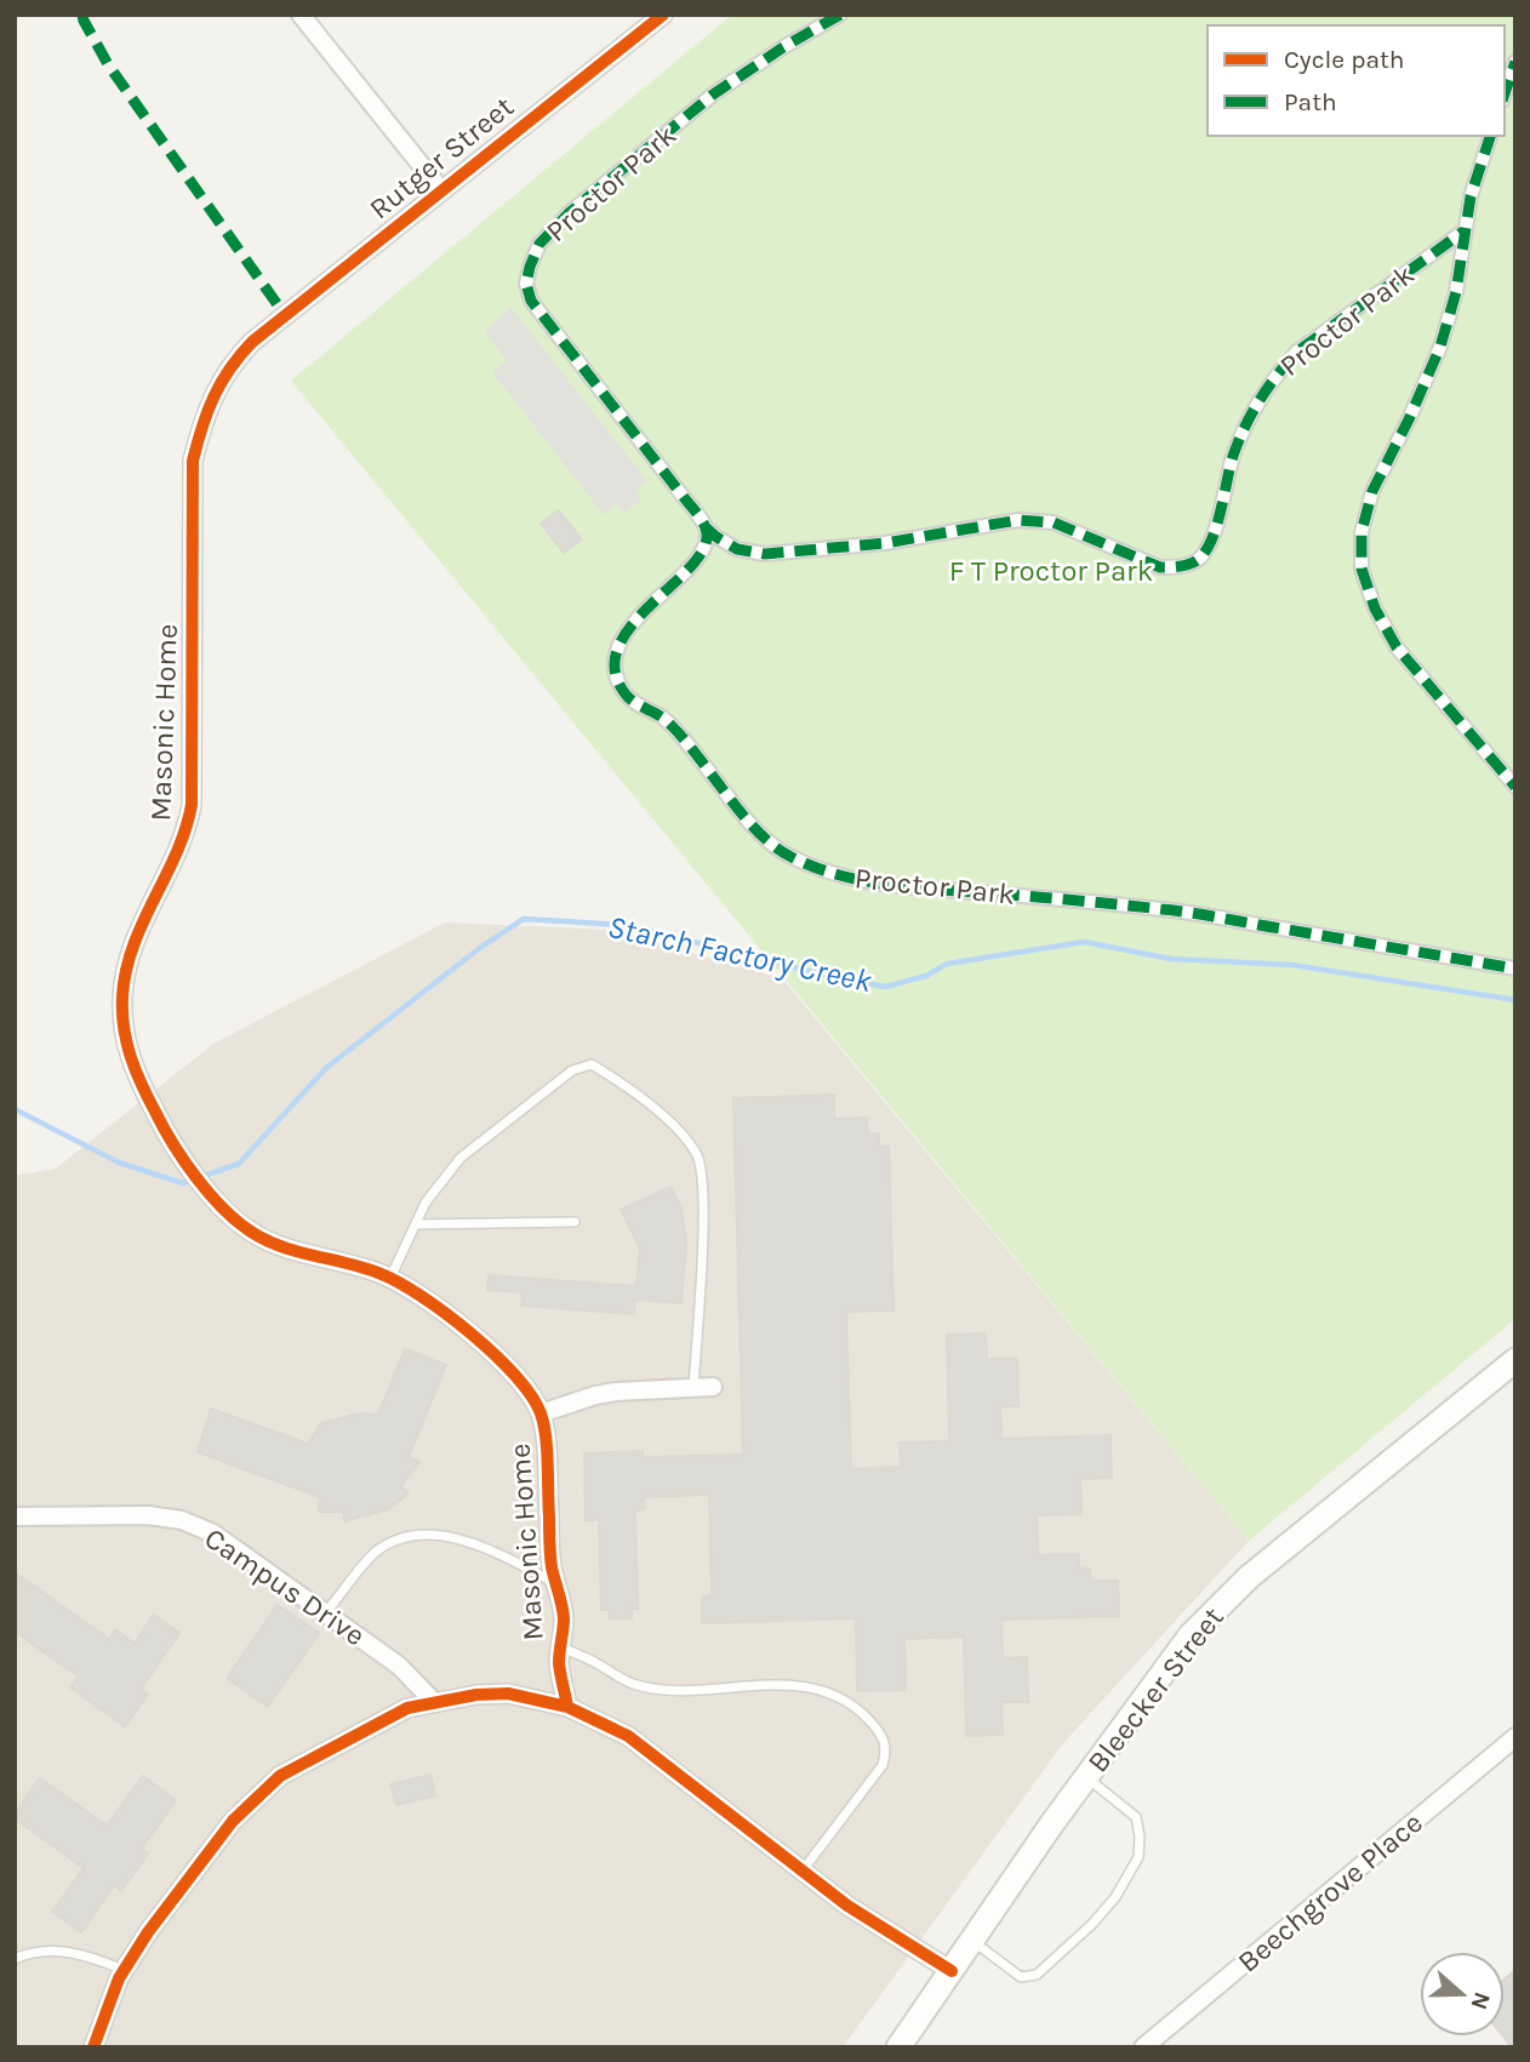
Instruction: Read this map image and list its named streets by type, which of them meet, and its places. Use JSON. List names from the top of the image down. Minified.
{"streets":{"street":["Rutger Street","Proctor Park","Masonic Home","Campus Drive","Bleecker Street","Beechgrove Place"]},"crossings":[["Rutger Street","Masonic Home"]],"water":["Starch Factory Creek"],"parks":["F T Proctor Park"],"legend":["Cycle path","Path"],"north":"right"}
